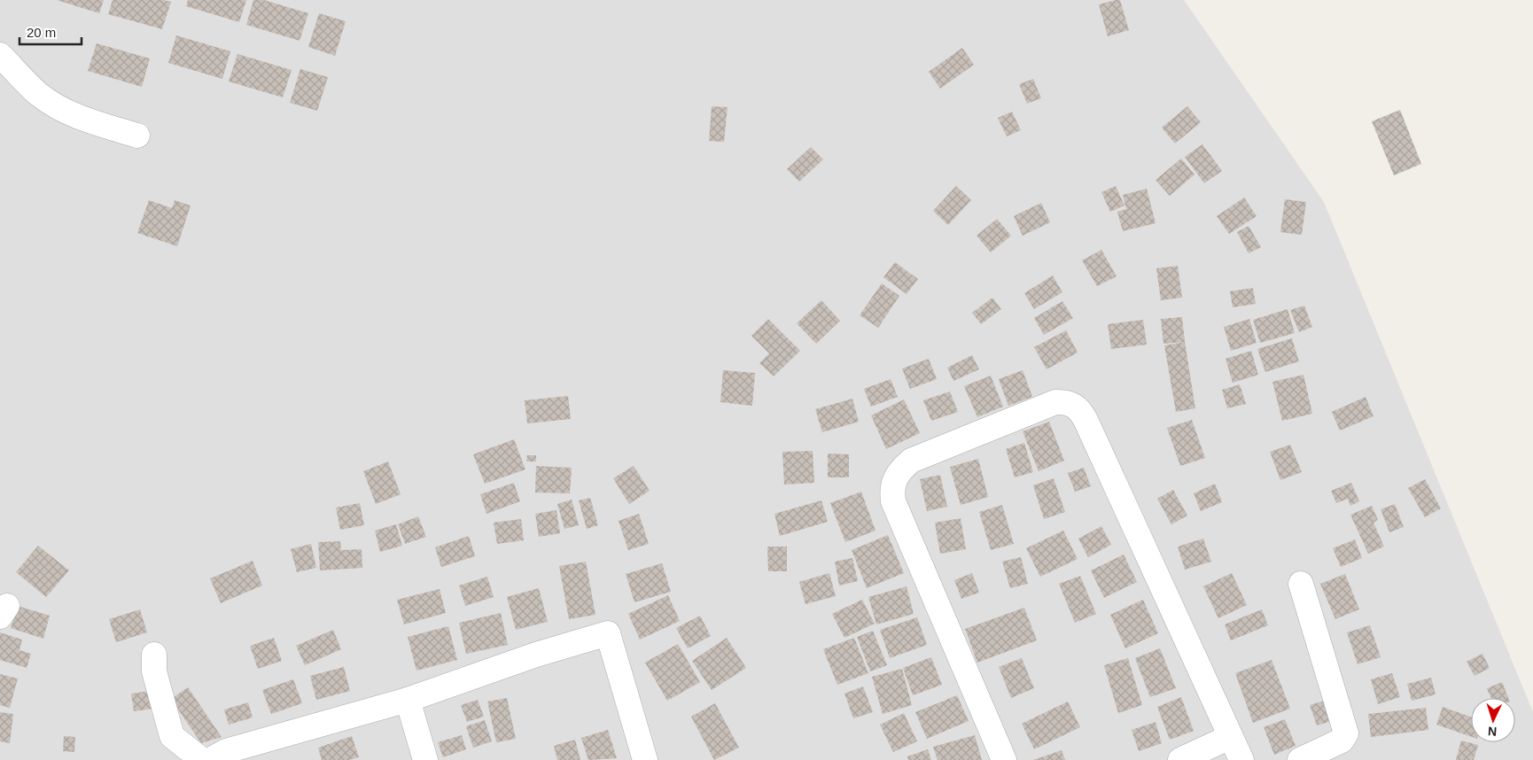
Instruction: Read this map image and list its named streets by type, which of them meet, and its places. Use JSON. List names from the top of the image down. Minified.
{"scale_bar":"20 m","north":"bottom"}
